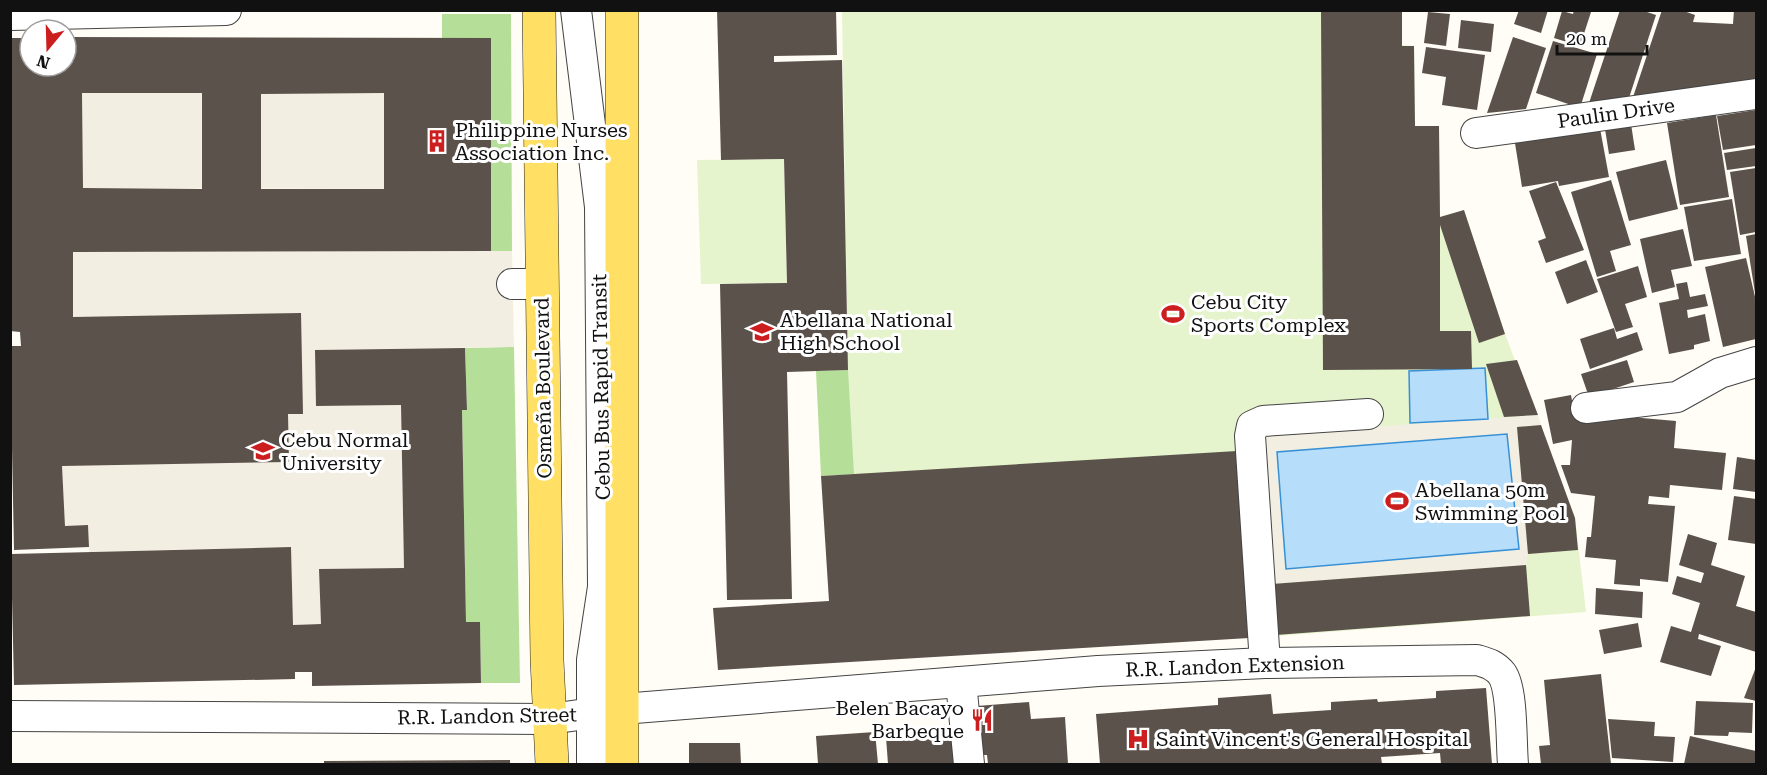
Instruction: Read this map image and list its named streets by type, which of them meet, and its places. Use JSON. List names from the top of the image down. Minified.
{"streets":{"main road":["Osmeña Boulevard"],"street":["Paulin Drive","Cebu Bus Rapid Transit","R.R. Landon Extension","R.R. Landon Street"]},"crossings":[["Cebu Bus Rapid Transit","R.R. Landon Street"],["Osmeña Boulevard","R.R. Landon Street"],["R.R. Landon Extension","R.R. Landon Street"]],"places":{"building":["Philippine Nurses Association Inc."],"sports":["Cebu City Sports Complex","Abellana 50m Swimming Pool"],"school or university":["Abellana National High School","Cebu Normal University"],"restaurant":["Belen Bacayo Barbeque"],"hospital":["Saint Vincent's General Hospital"]},"scale_bar":"20 m","north":"bottom"}
